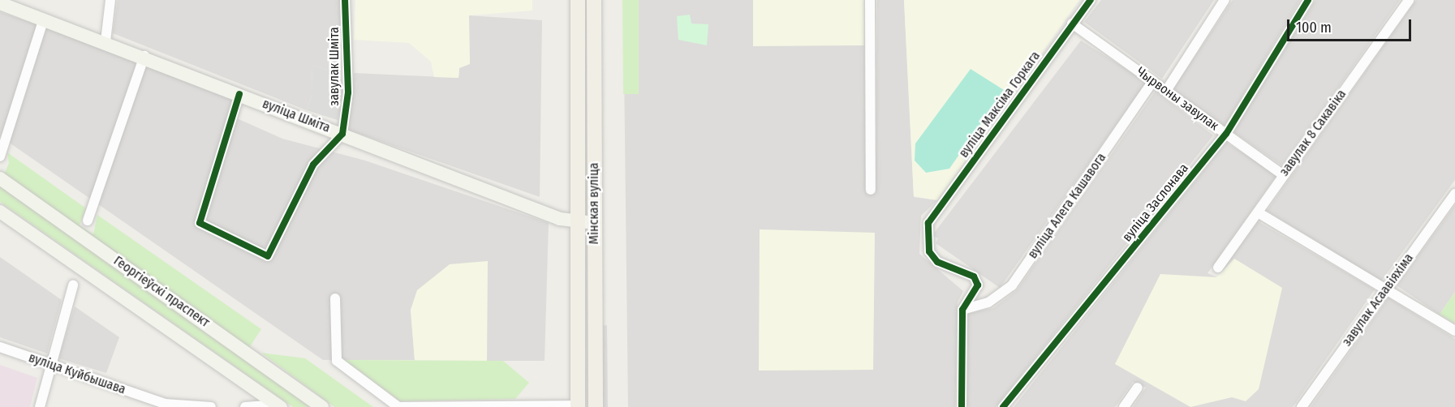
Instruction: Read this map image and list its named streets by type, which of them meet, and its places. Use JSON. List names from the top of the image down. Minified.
{"streets":{"main road":["вуліца Шміта","Мінская вуліца","Георгіеўскі праспект"],"street":["завулак Шміта","Чырвоны завулак","вуліца Максіма Горкага","завулак 8 Сакавіка","вуліца Заслонава","вуліца Алега Кашавога","завулак Асаавіяхіма","вуліца Куйбышава"]},"crossings":[["завулак Шміта","вуліца Шміта"],["Чырвоны завулак","вуліца Максіма Горкага"],["Чырвоны завулак","завулак 8 Сакавіка"],["Чырвоны завулак","вуліца Заслонава"],["Чырвоны завулак","вуліца Алега Кашавога"],["вуліца Максіма Горкага","вуліца Алега Кашавога"],["вуліца Шміта","Мінская вуліца"]],"scale_bar":"100 m"}
